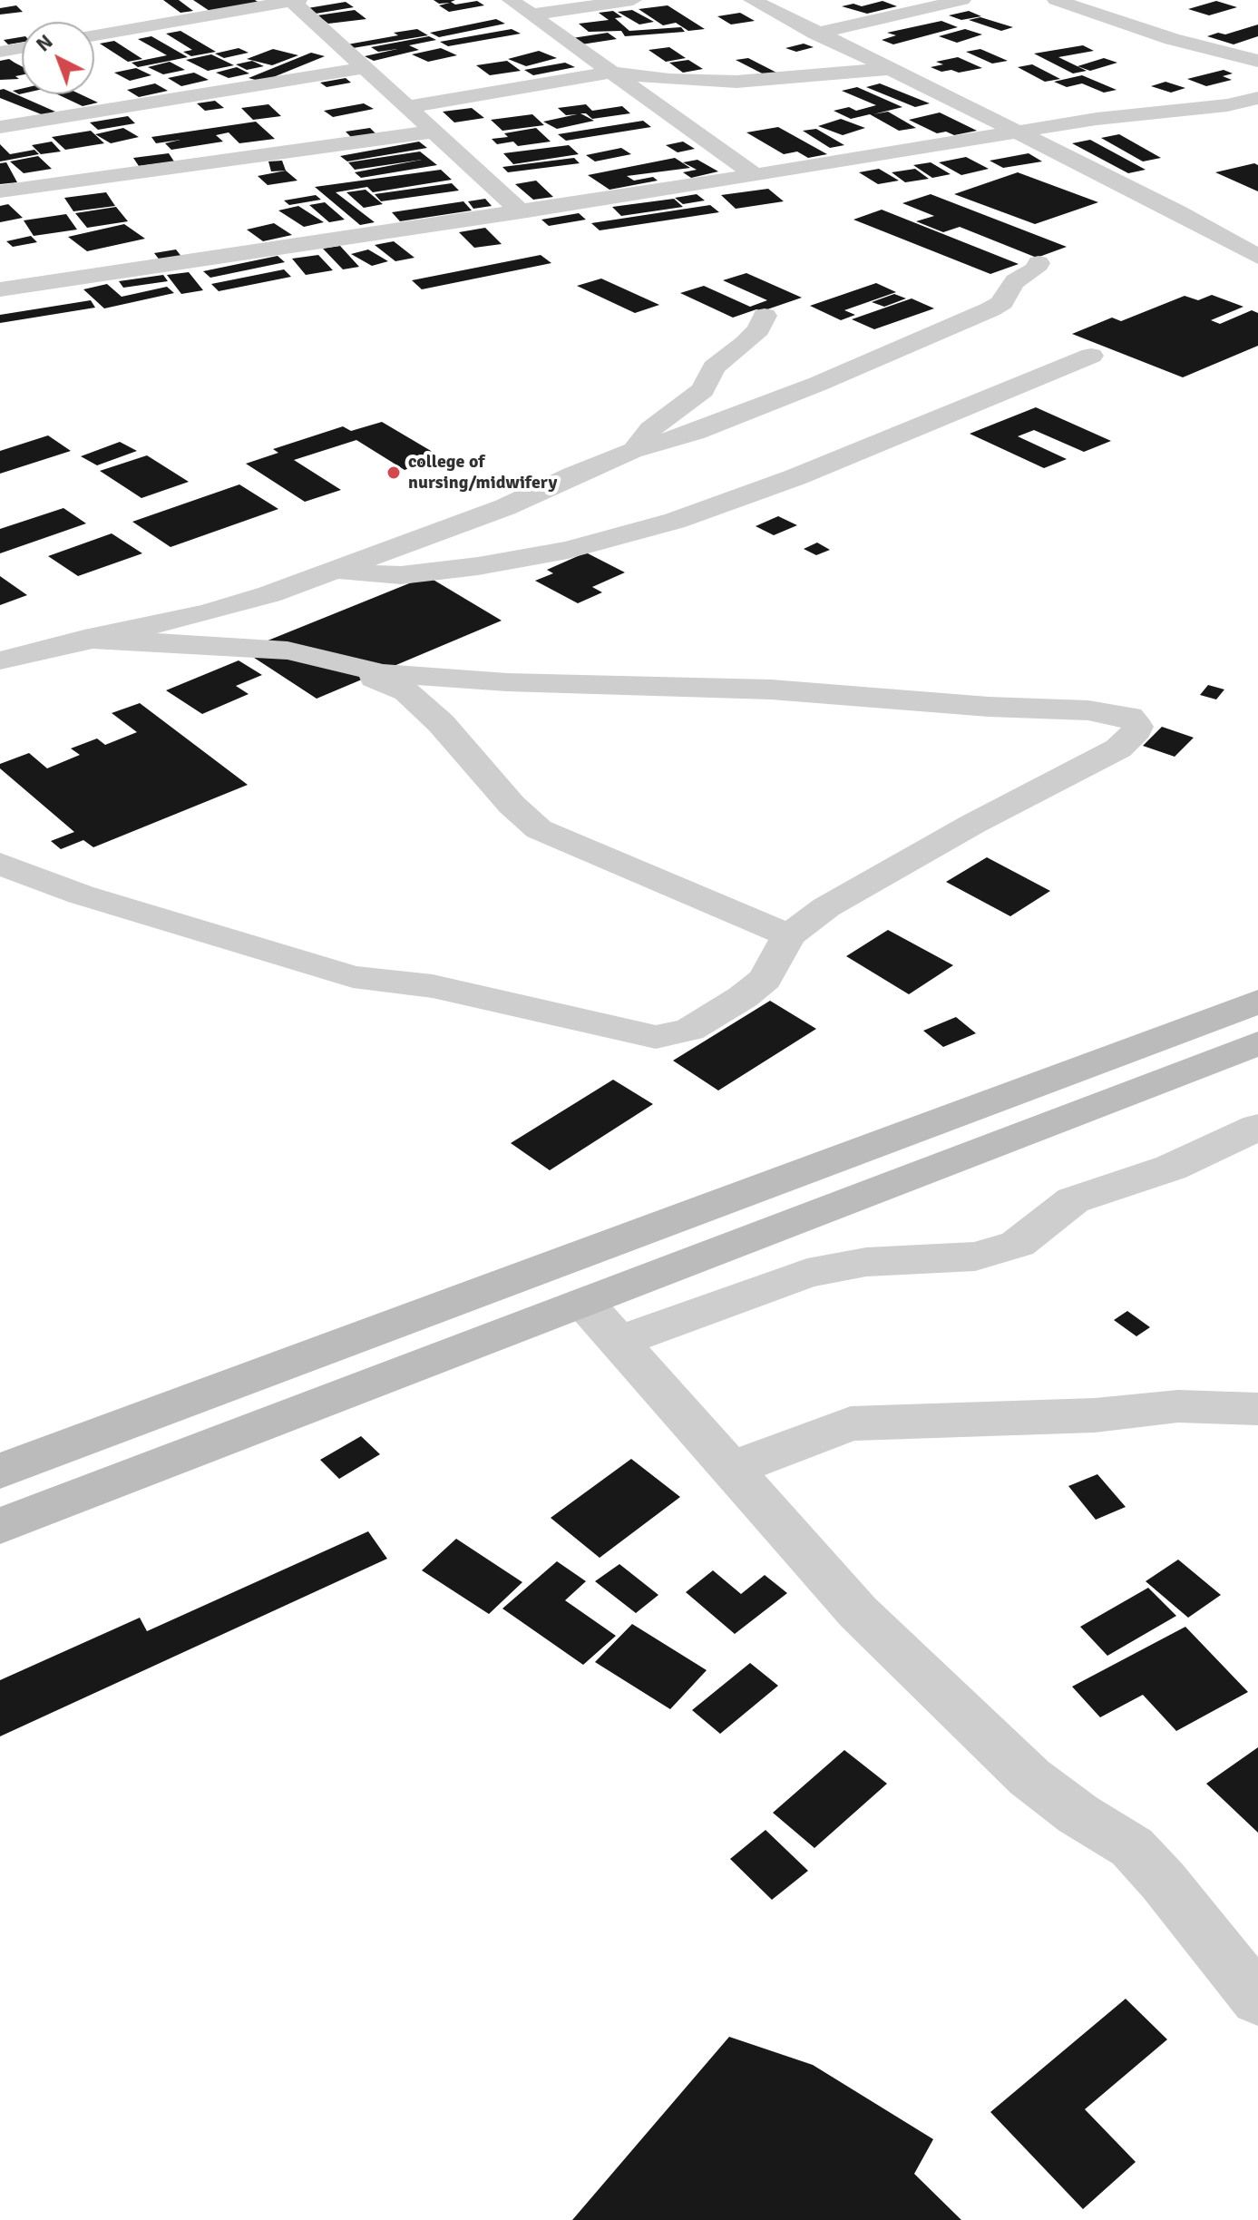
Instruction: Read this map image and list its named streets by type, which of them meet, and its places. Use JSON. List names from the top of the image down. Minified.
{"places":["college of nursing/midwifery"],"north":"top left"}
